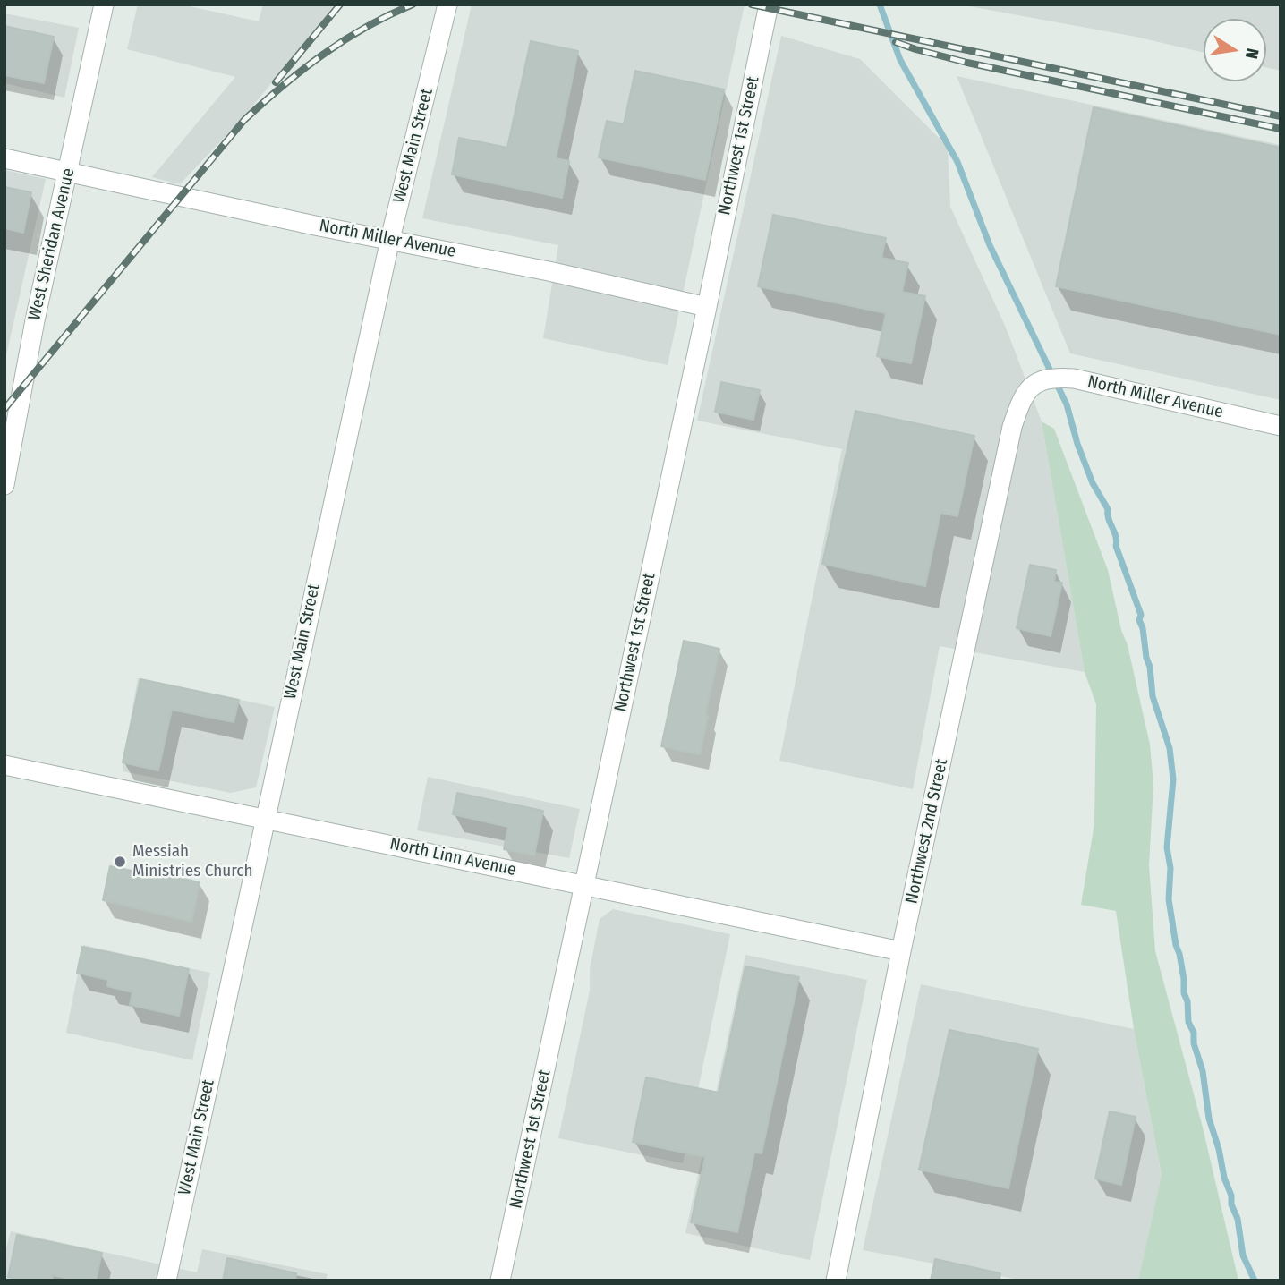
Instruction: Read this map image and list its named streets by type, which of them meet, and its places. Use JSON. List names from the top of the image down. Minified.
{"streets":{"street":["West Main Street","Northwest 1st Street","North Miller Avenue","West Sheridan Avenue","Northwest 2nd Street","North Linn Avenue"]},"crossings":[["West Main Street","North Miller Avenue"],["West Main Street","North Linn Avenue"],["Northwest 1st Street","North Miller Avenue"],["Northwest 1st Street","North Linn Avenue"],["North Miller Avenue","West Sheridan Avenue"],["North Miller Avenue","Northwest 2nd Street"],["Northwest 2nd Street","North Linn Avenue"]],"places":["Messiah Ministries Church"],"north":"right"}
